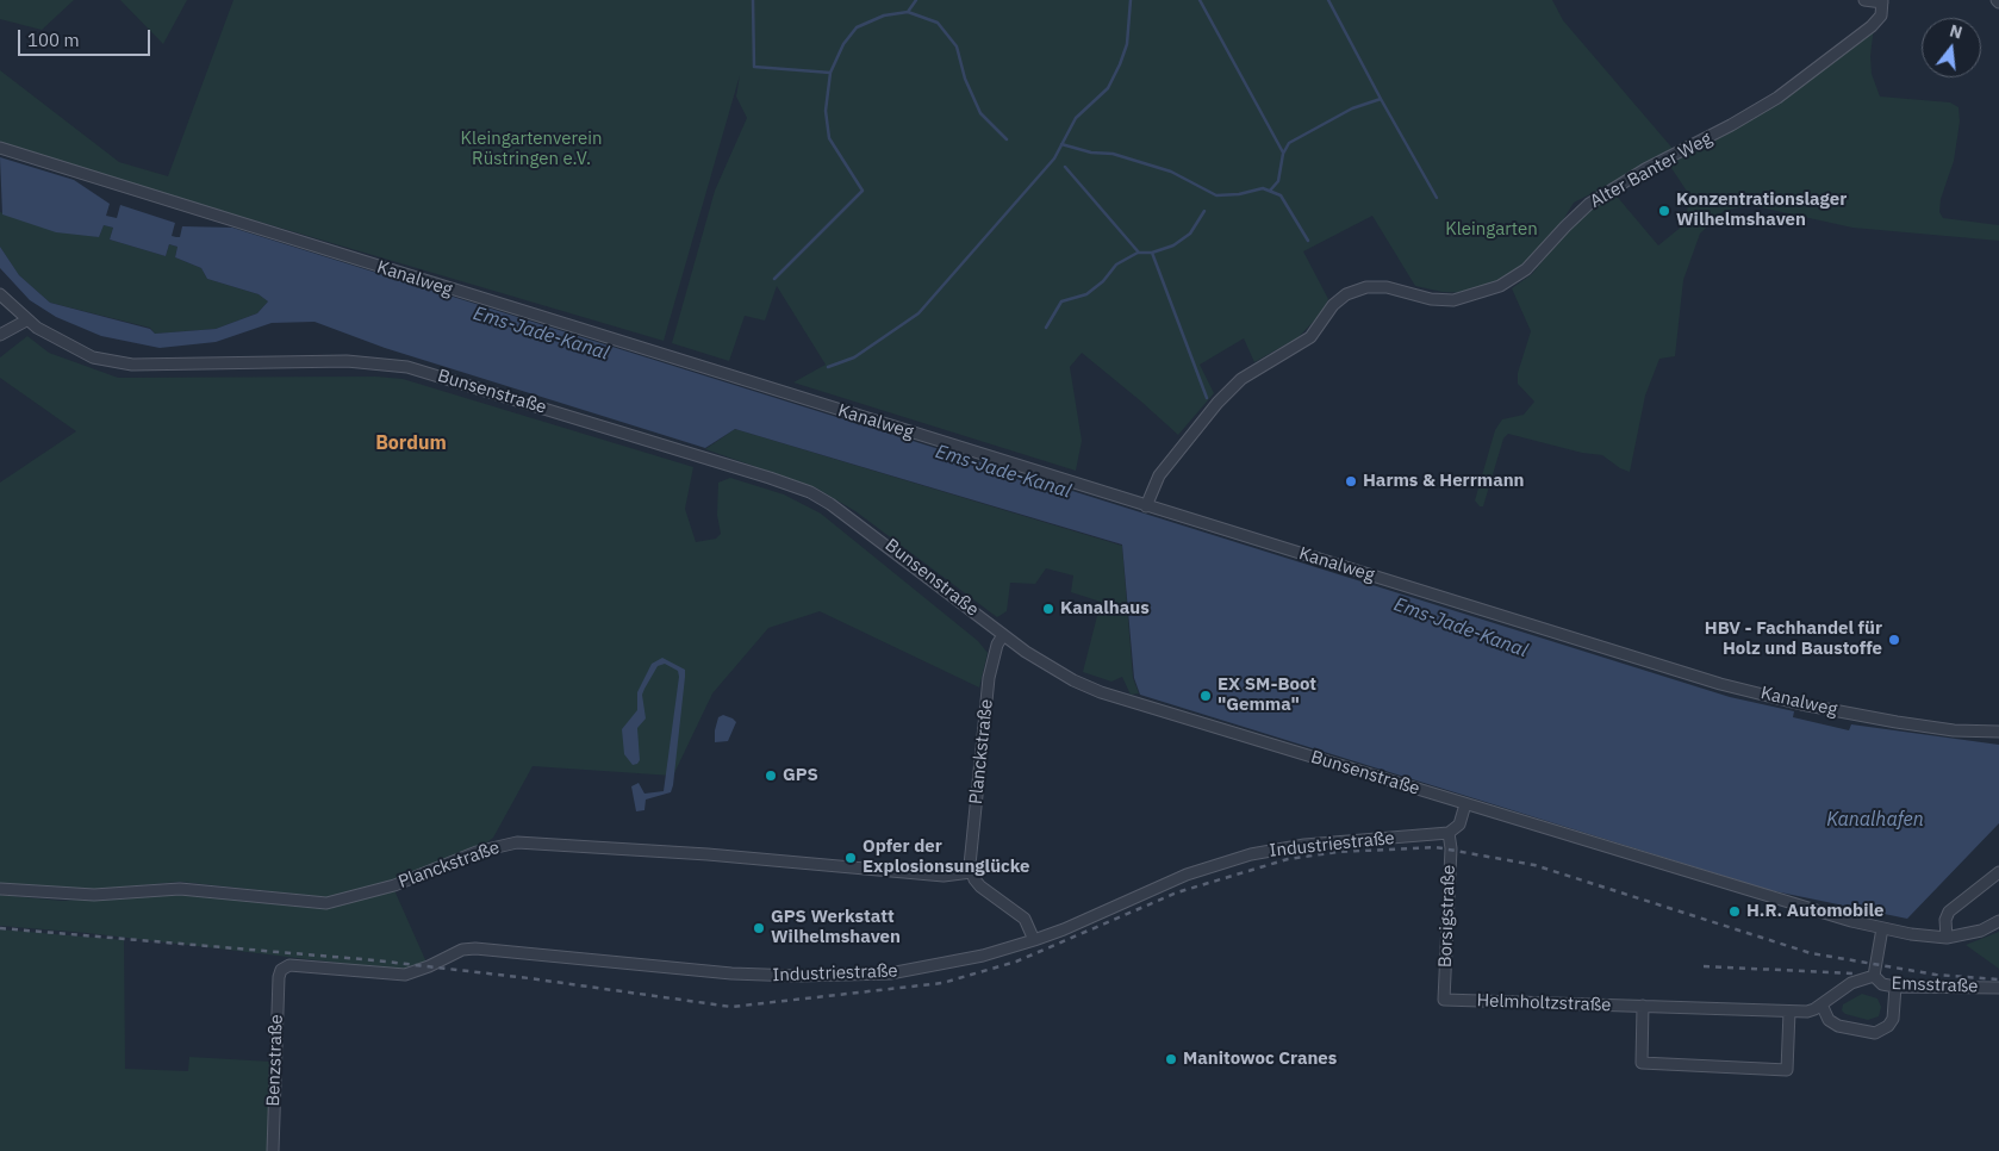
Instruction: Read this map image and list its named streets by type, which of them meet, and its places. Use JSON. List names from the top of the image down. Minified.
{"streets":{"street":["Alter Banter Weg","Kanalweg","Bunsenstraße","Planckstraße","Industriestraße","Borsigstraße","Emsstraße","Helmholtzstraße","Benzstraße"]},"crossings":[["Alter Banter Weg","Kanalweg"],["Bunsenstraße","Planckstraße"],["Industriestraße","Borsigstraße"],["Industriestraße","Benzstraße"],["Borsigstraße","Helmholtzstraße"]],"districts":["Bordum"],"water":["Ems-Jade-Kanal","Kanalhafen"],"parks":["Kleingartenverein Rüstringen e.V.","Kleingarten"],"places":["Konzentrationslager Wilhelmshaven","Harms & Herrmann","Kanalhaus","HBV - Fachhandel für Holz und Baustoffe","EX SM-Boot \"Gemma\"","GPS","Opfer der Explosionsunglücke","H.R. Automobile","GPS Werkstatt Wilhelmshaven","Manitowoc Cranes"],"scale_bar":"100 m","north":"top"}
